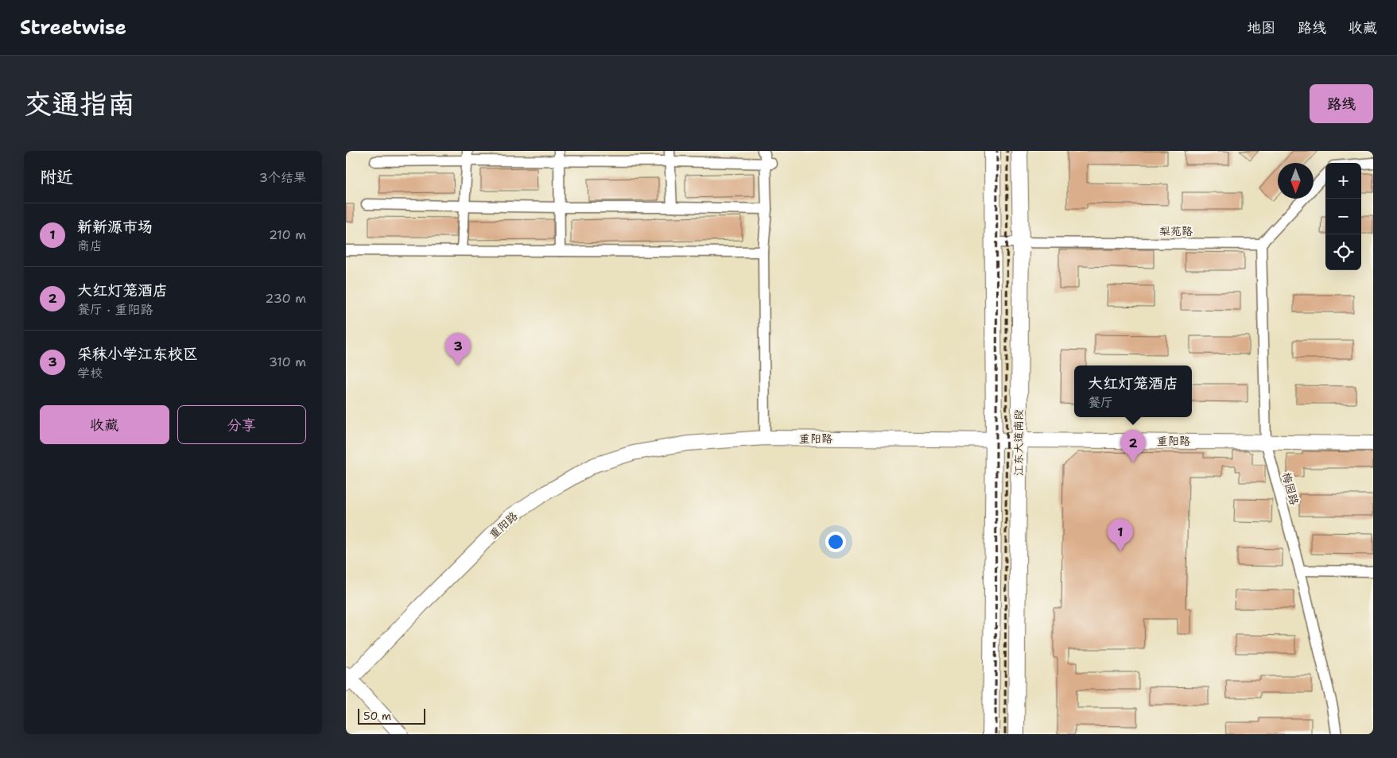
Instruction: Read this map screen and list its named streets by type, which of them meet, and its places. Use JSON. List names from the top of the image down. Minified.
{"streets":{"main road":["江东大道南段"],"street":["梨苑路","重阳路","梅园路"]},"crossings":[["梨苑路","江东大道南段"],["梨苑路","梅园路"],["重阳路","江东大道南段"],["重阳路","梅园路"]],"scale_bar":"50 m","north":"bottom","page":{"header":"Streetwise","nav":["地图","路线","收藏"],"buttons":["路线",["收藏","分享"]],"title":"交通指南","heading":["附近","3个结果"],"map_buttons":["+","−"],"list":[{"mark":"1","name":"新新源市场","note":"商店","value":"210 m"},{"mark":"2","name":"大红灯笼酒店","note":"餐厅 · 重阳路","value":"230 m"},{"mark":"3","name":"采秣小学江东校区","note":"学校","value":"310 m"}],"pins":["3","2","1"],"popup":["大红灯笼酒店","餐厅"],"scale":"50 m"}}
